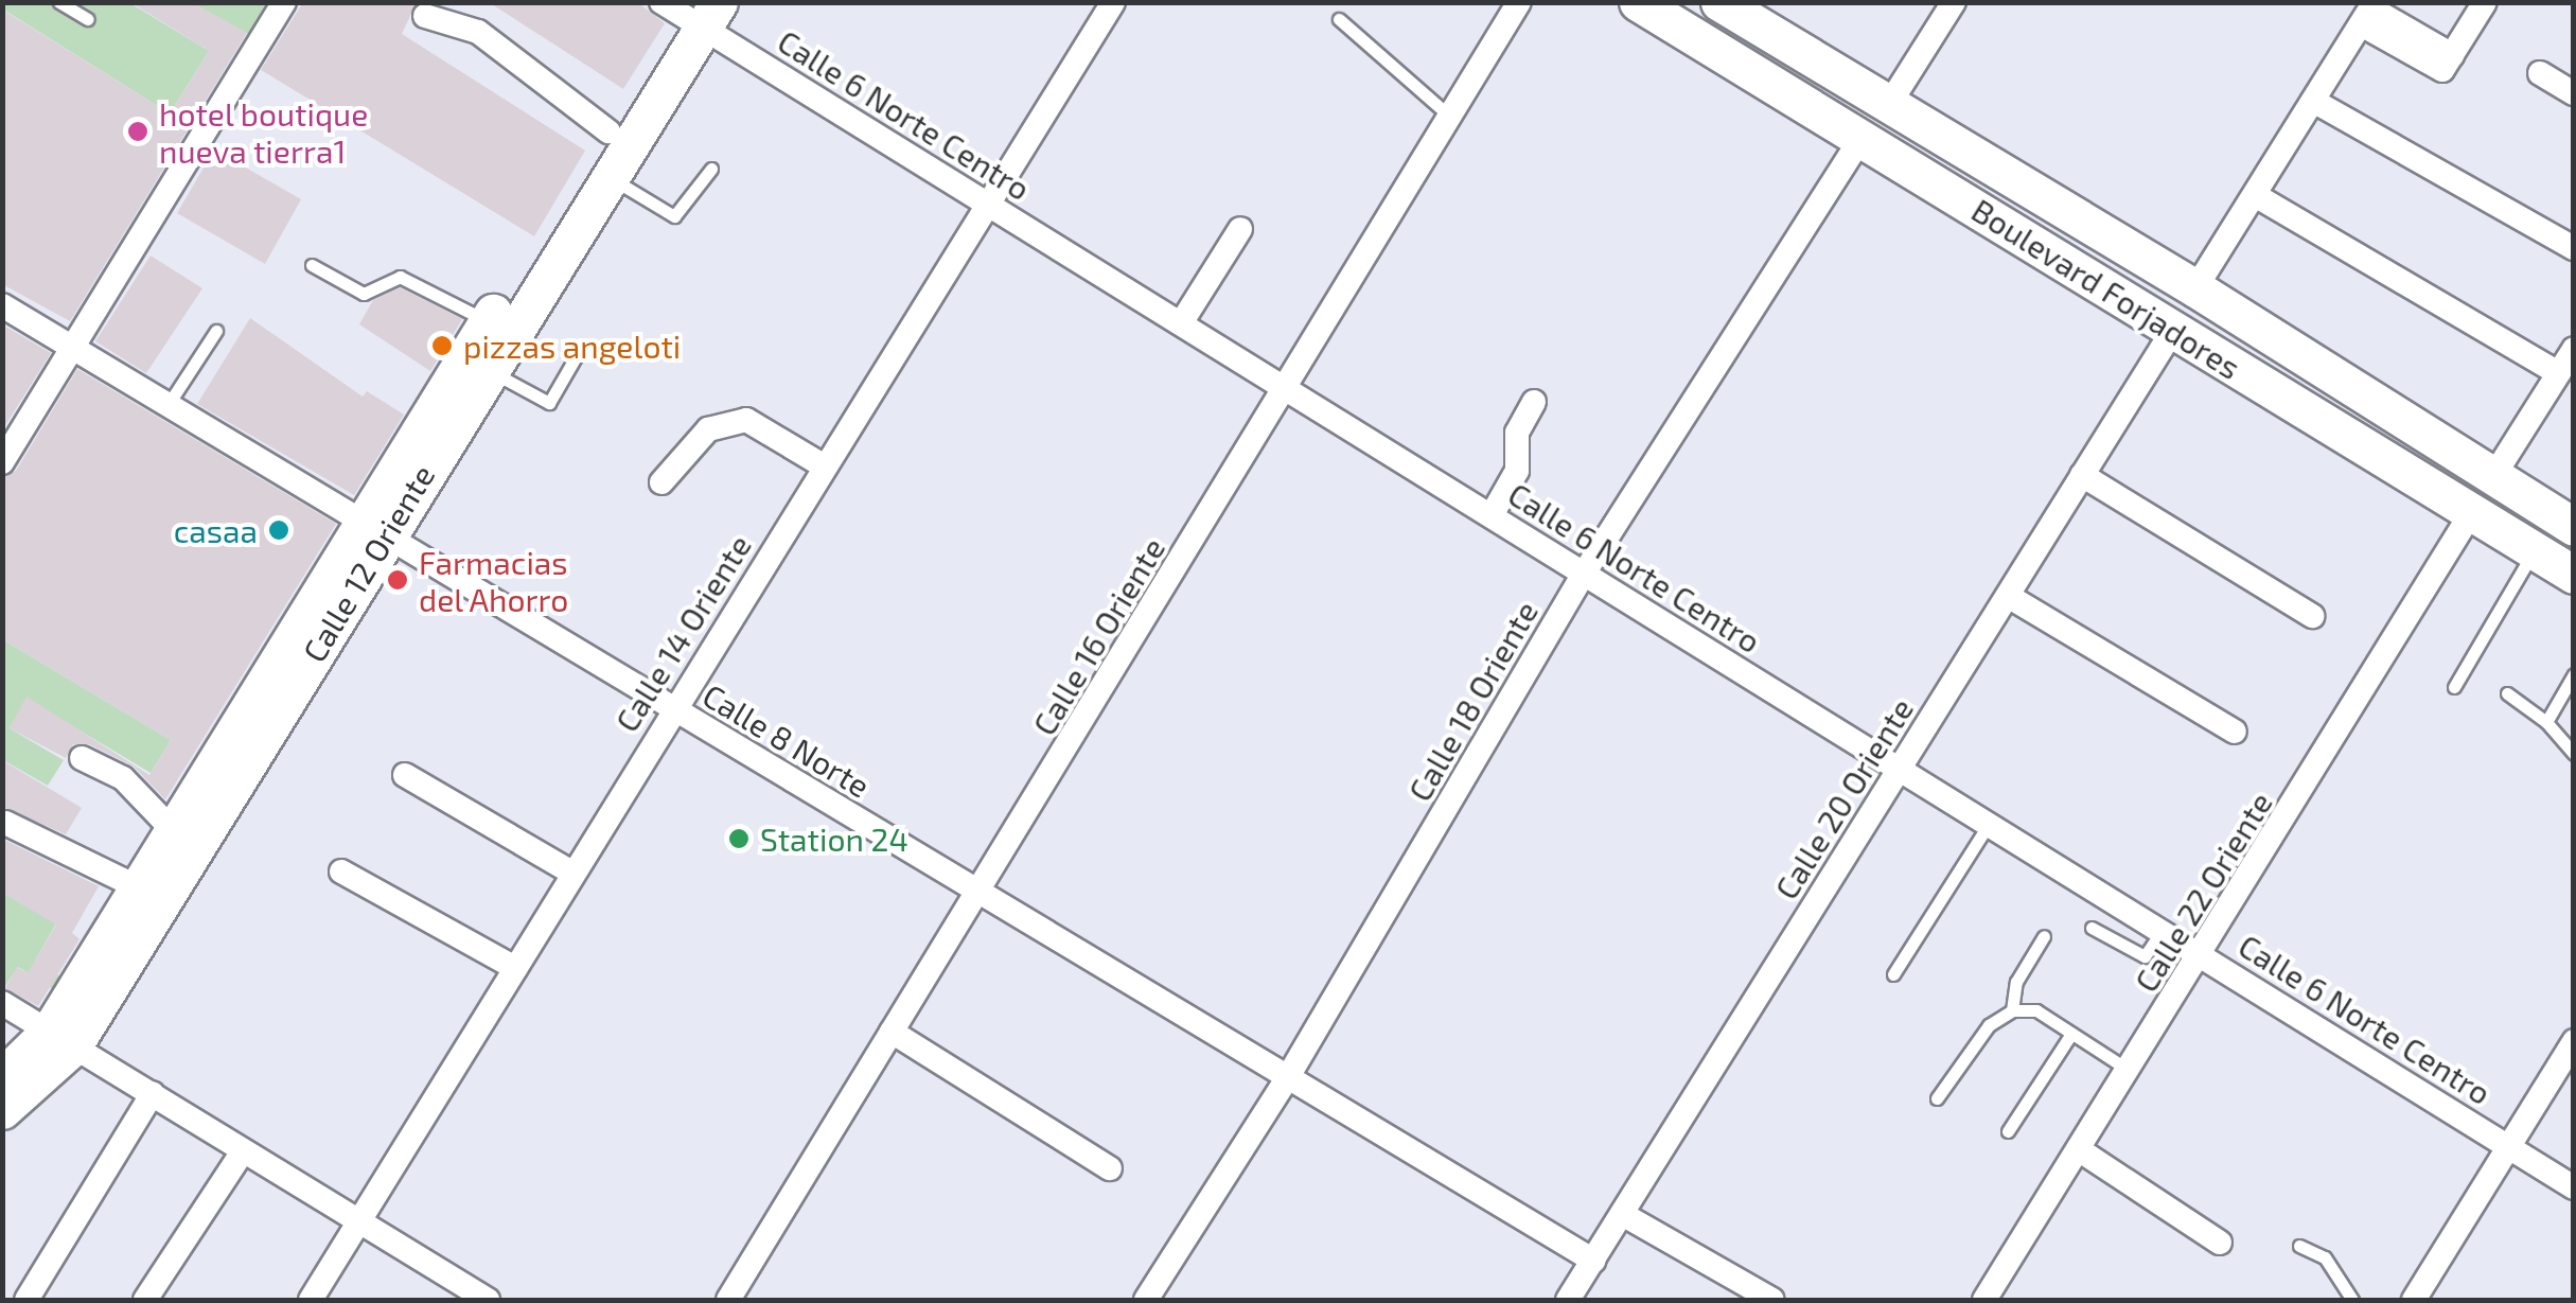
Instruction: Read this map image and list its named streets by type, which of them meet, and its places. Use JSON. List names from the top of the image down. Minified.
{"streets":{"main road":["Boulevard Forjadores","Calle 12 Oriente"],"street":["Calle 6 Norte Centro","Calle 14 Oriente","Calle 16 Oriente","Calle 18 Oriente","Calle 8 Norte","Calle 20 Oriente","Calle 22 Oriente"]},"crossings":[["Calle 6 Norte Centro","Calle 12 Oriente"],["Calle 6 Norte Centro","Calle 14 Oriente"],["Calle 6 Norte Centro","Calle 16 Oriente"],["Calle 6 Norte Centro","Calle 18 Oriente"],["Calle 6 Norte Centro","Calle 20 Oriente"],["Calle 6 Norte Centro","Calle 22 Oriente"],["Boulevard Forjadores","Calle 18 Oriente"],["Boulevard Forjadores","Calle 20 Oriente"],["Boulevard Forjadores","Calle 22 Oriente"],["Calle 12 Oriente","Calle 8 Norte"],["Calle 14 Oriente","Calle 8 Norte"],["Calle 16 Oriente","Calle 8 Norte"],["Calle 18 Oriente","Calle 8 Norte"],["Calle 8 Norte","Calle 20 Oriente"]],"places":["hotel boutique nueva tierra1","pizzas angeloti","casaa","Farmacias del Ahorro","Station 24"]}
